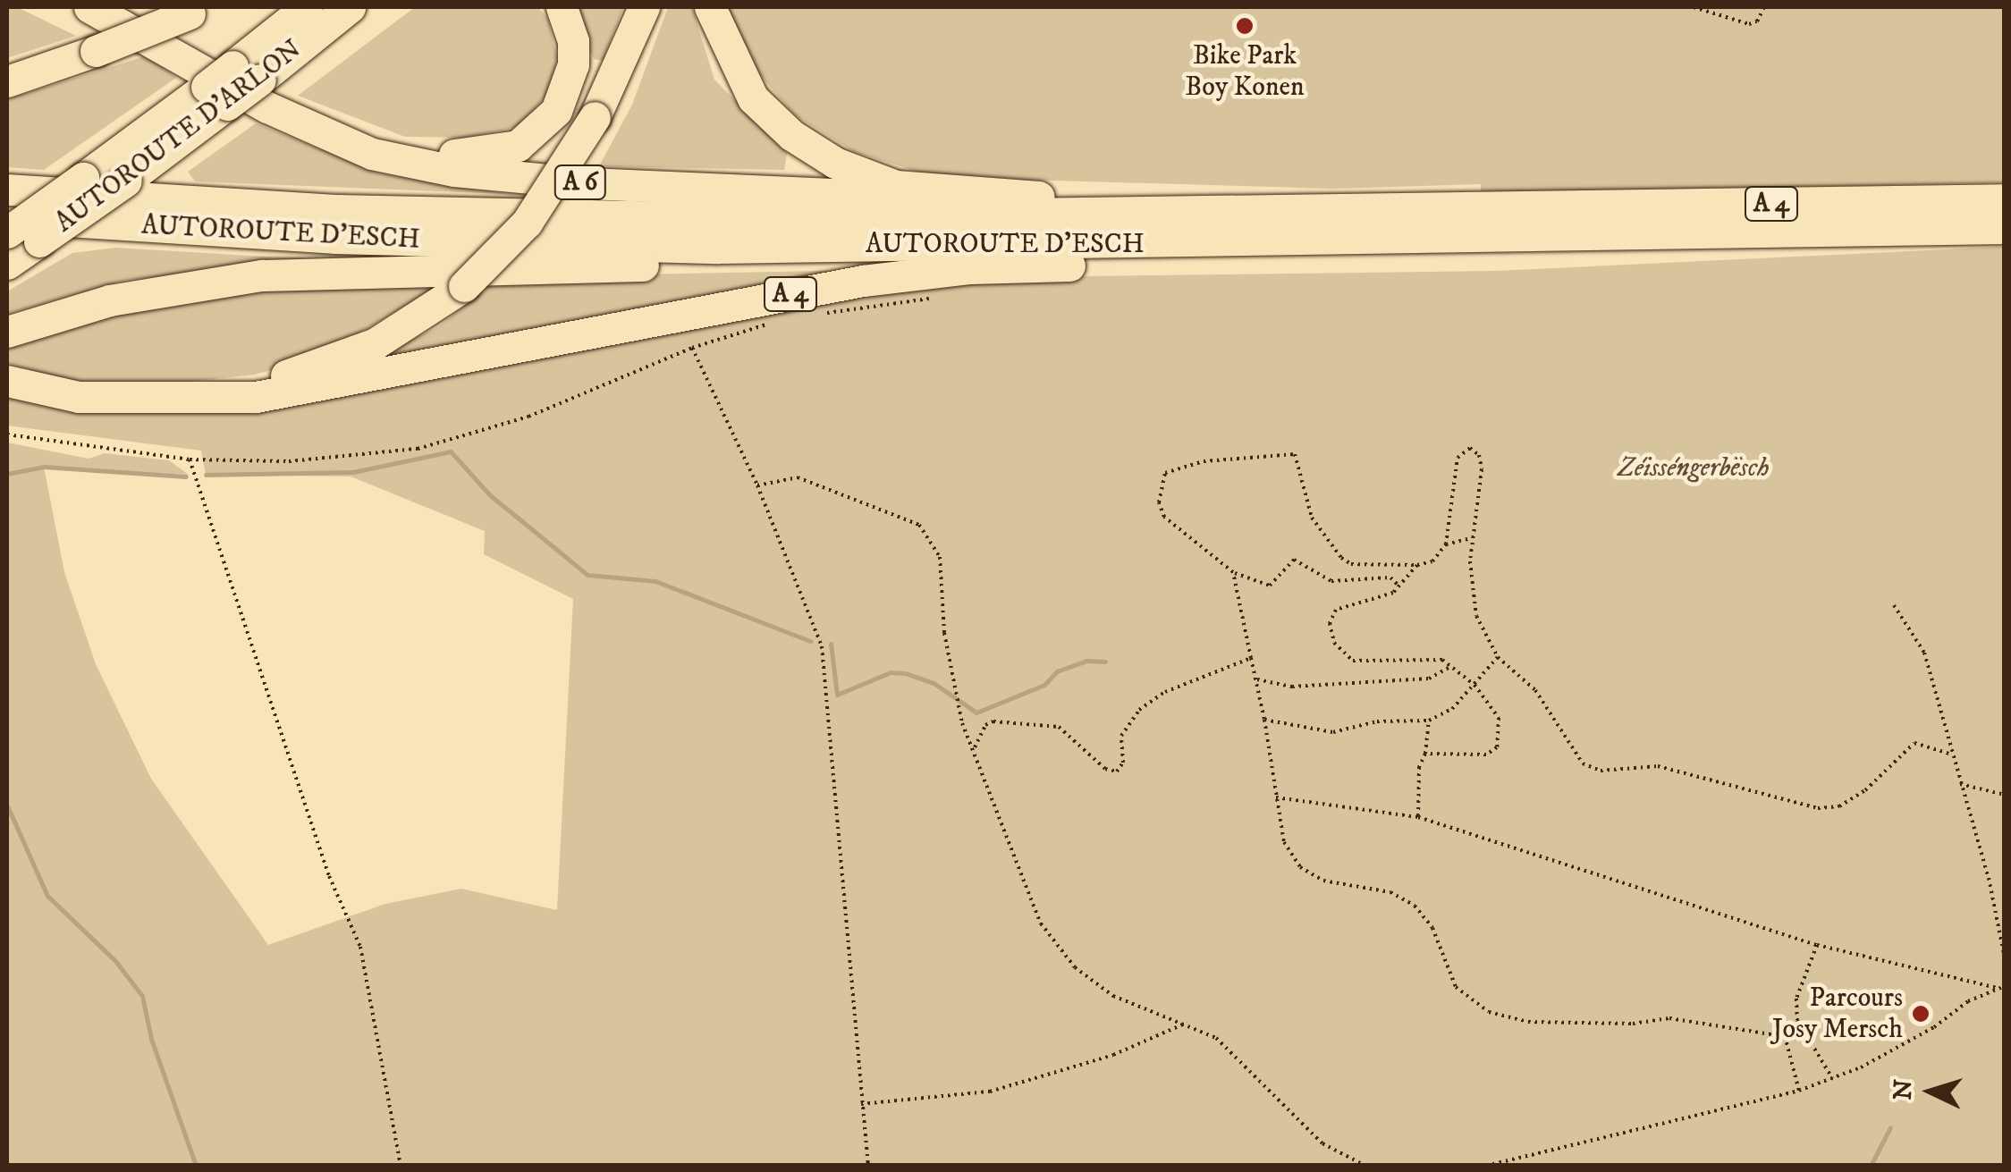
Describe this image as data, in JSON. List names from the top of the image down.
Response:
{
  "streets": {
    "highway": [
      "AUTOROUTE D'ARLON",
      "A 6",
      "A 4",
      "AUTOROUTE D'ESCH"
    ]
  },
  "crossings": [
    ["A 6", "A 4"],
    ["A 6", "AUTOROUTE D'ESCH"],
    ["A 4", "AUTOROUTE D'ESCH"]
  ],
  "parks": ["Zéisséngerbësch"],
  "places": ["Bike Park Boy Konen", "Parcours Josy Mersch"],
  "north": "left"
}
